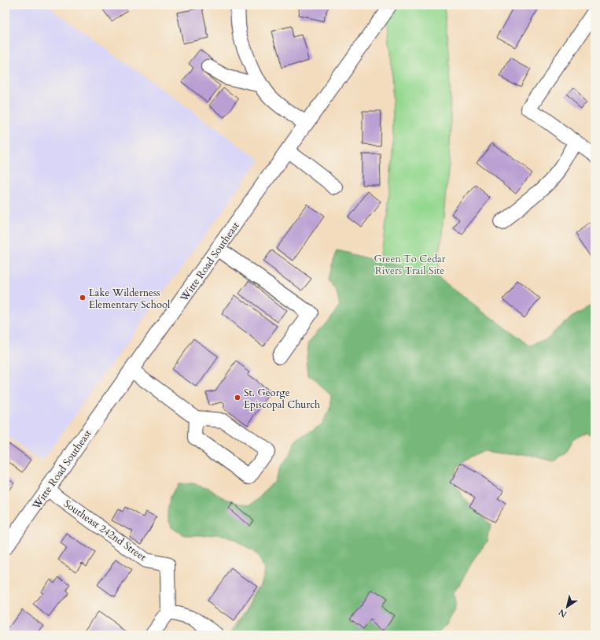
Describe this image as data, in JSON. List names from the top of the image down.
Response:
{
  "streets": {
    "street": ["Witte Road Southeast", "Southeast 242nd Street"]
  },
  "crossings": [
    ["Witte Road Southeast", "Southeast 242nd Street"]
  ],
  "parks": ["Green To Cedar Rivers Trail Site"],
  "places": ["Lake Wilderness Elementary School", "St. George Episcopal Church"],
  "north": "bottom left"
}
